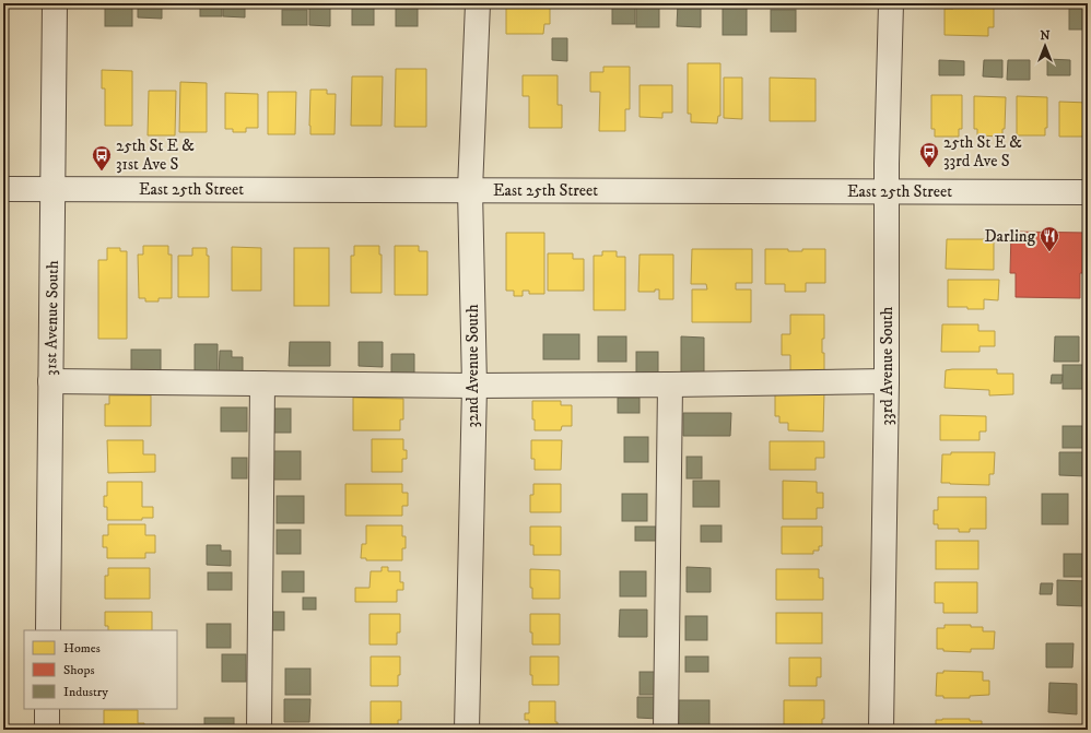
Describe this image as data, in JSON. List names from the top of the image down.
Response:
{
  "streets": {
    "street": [
      "East 25th Street",
      "31st Avenue South",
      "32nd Avenue South",
      "33rd Avenue South"
    ]
  },
  "crossings": [
    ["East 25th Street", "31st Avenue South"],
    ["East 25th Street", "32nd Avenue South"],
    ["East 25th Street", "33rd Avenue South"]
  ],
  "places": {
    "bus stop": ["25th St E & 33rd Ave S", "25th St E & 31st Ave S"],
    "restaurant": ["Darling"]
  },
  "legend": ["Homes", "Shops", "Industry"],
  "north": "top"
}
